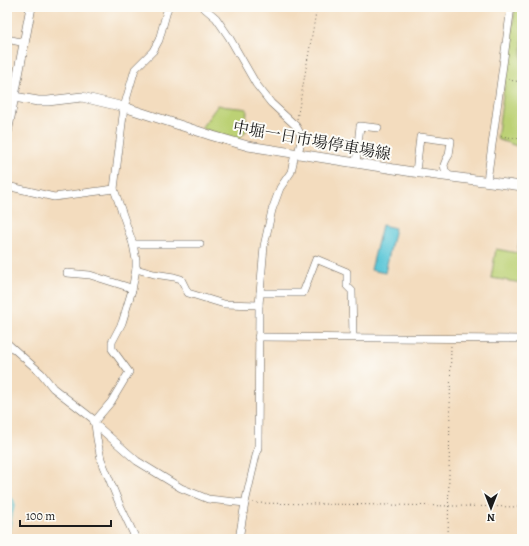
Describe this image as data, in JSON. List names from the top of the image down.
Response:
{
  "streets": {
    "main road": ["中堀一日市場停車場線"]
  },
  "scale_bar": "100 m",
  "north": "bottom"
}
